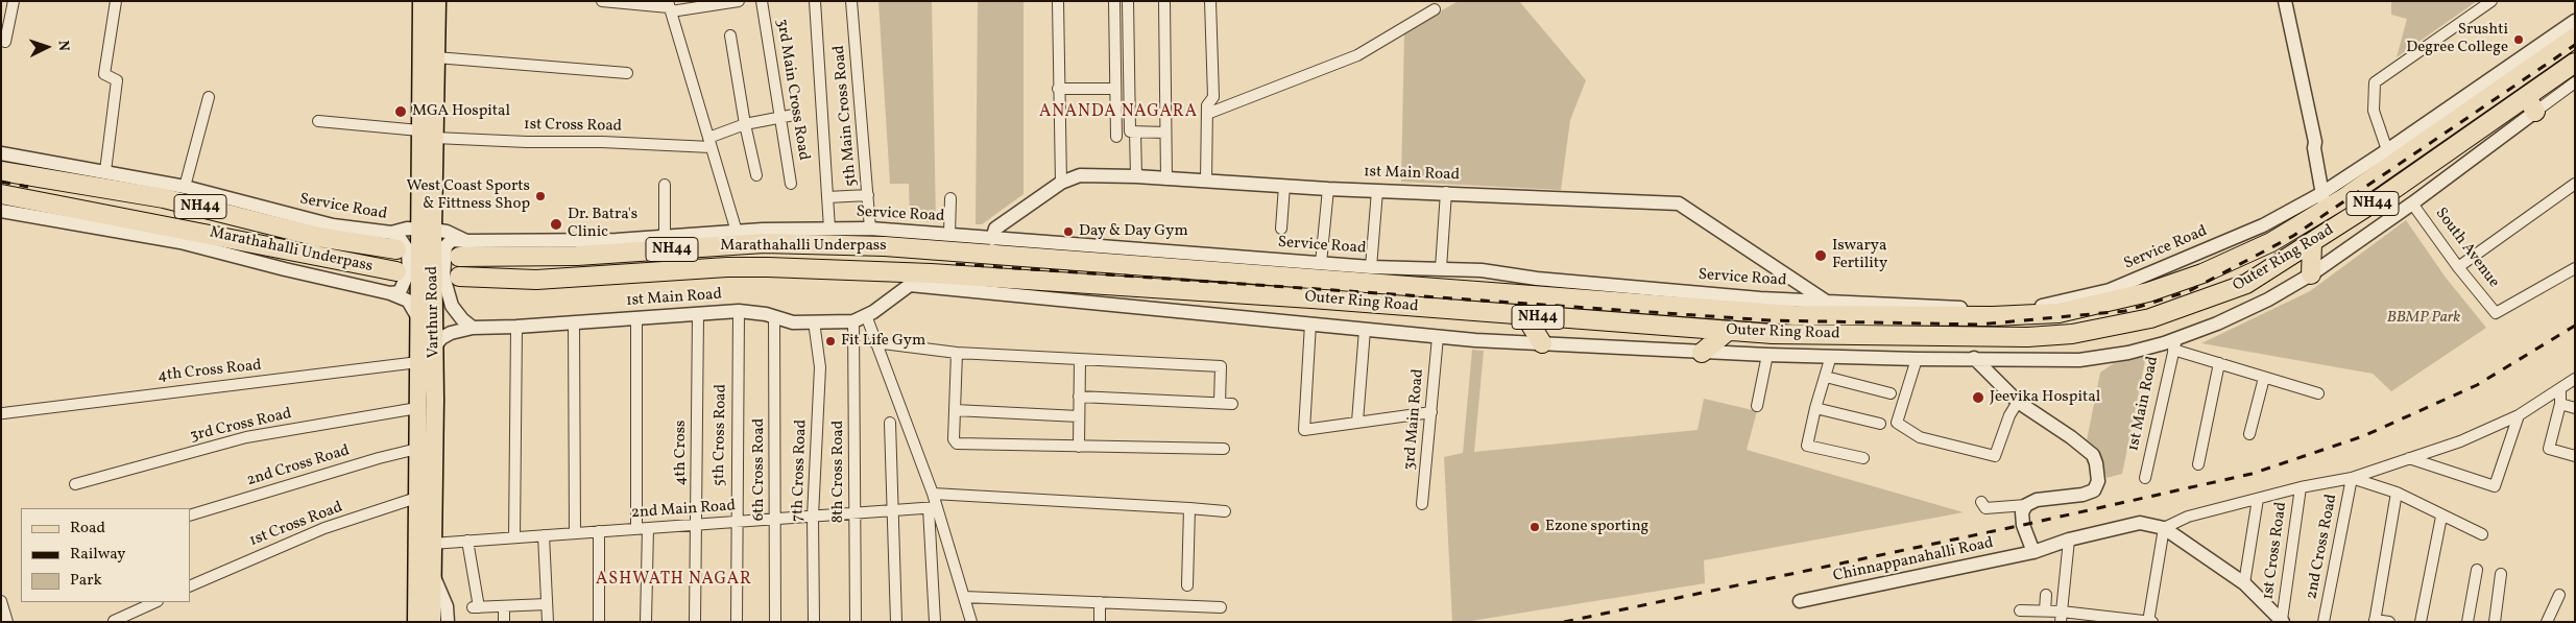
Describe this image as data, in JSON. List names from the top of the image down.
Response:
{
  "streets": {
    "highway": ["NH44", "Marathahalli Underpass", "Outer Ring Road"],
    "main road": ["Varthur Road"],
    "street": [
      "3rd Main Cross Road",
      "5th Main Cross Road",
      "1st Cross Road",
      "1st Main Road",
      "Service Road",
      "South Avenue",
      "4th Cross Road",
      "3rd Main Road",
      "3rd Cross Road",
      "5th Cross Road",
      "4th Cross",
      "2nd Cross Road",
      "6th Cross Road",
      "7th Cross Road",
      "8th Cross Road",
      "2nd Main Road",
      "Chinnappanahalli Road"
    ]
  },
  "crossings": [
    ["5th Main Cross Road", "Service Road"],
    ["1st Cross Road", "Varthur Road"],
    ["1st Main Road", "Service Road"],
    ["1st Main Road", "Marathahalli Underpass"],
    ["1st Main Road", "Outer Ring Road"],
    ["1st Main Road", "Varthur Road"],
    ["1st Main Road", "5th Cross Road"],
    ["1st Main Road", "4th Cross"],
    ["1st Main Road", "6th Cross Road"],
    ["1st Main Road", "7th Cross Road"],
    ["1st Main Road", "8th Cross Road"],
    ["Service Road", "Marathahalli Underpass"],
    ["Service Road", "Outer Ring Road"],
    ["Service Road", "Varthur Road"],
    ["Marathahalli Underpass", "Outer Ring Road"],
    ["Varthur Road", "4th Cross Road"],
    ["Varthur Road", "3rd Cross Road"],
    ["Varthur Road", "2nd Cross Road"],
    ["Varthur Road", "2nd Main Road"],
    ["5th Cross Road", "2nd Main Road"],
    ["4th Cross", "2nd Main Road"],
    ["6th Cross Road", "2nd Main Road"],
    ["7th Cross Road", "2nd Main Road"],
    ["8th Cross Road", "2nd Main Road"]
  ],
  "districts": ["ANANDA NAGARA", "ASHWATH NAGAR"],
  "parks": ["BBMP Park"],
  "places": [
    "Srushti Degree College",
    "MGA Hospital",
    "West Coast Sports & Fittness Shop",
    "Dr. Batra's Clinic",
    "Day & Day Gym",
    "Iswarya Fertility",
    "Fit Life Gym",
    "Jeevika Hospital",
    "Ezone sporting"
  ],
  "legend": ["Road", "Railway", "Park"],
  "north": "right"
}
